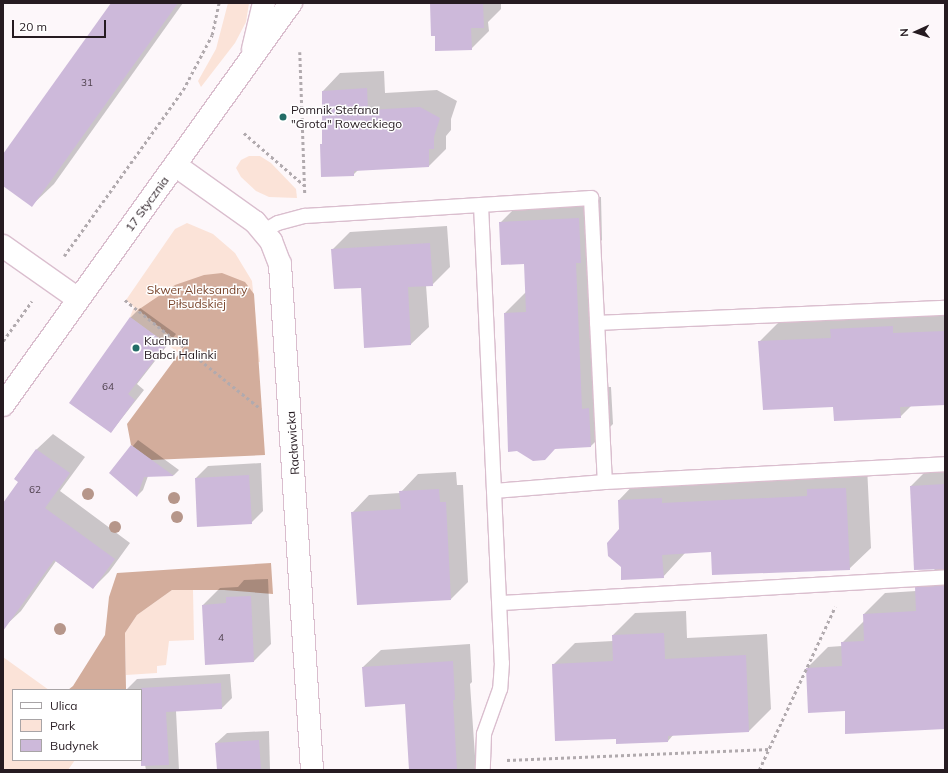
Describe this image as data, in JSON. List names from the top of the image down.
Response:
{
  "streets": {
    "street": ["17 Stycznia", "Racławicka"]
  },
  "crossings": [
    ["17 Stycznia", "Racławicka"]
  ],
  "parks": ["Skwer Aleksandry Piłsudskiej"],
  "places": ["Pomnik Stefana \"Grota\" Roweckiego", "Kuchnia Babci Halinki"],
  "house_numbers": [
    "31",
    "64",
    "62",
    "4"
  ],
  "legend": ["Ulica", "Park", "Budynek"],
  "scale_bar": "20 m",
  "north": "left"
}
